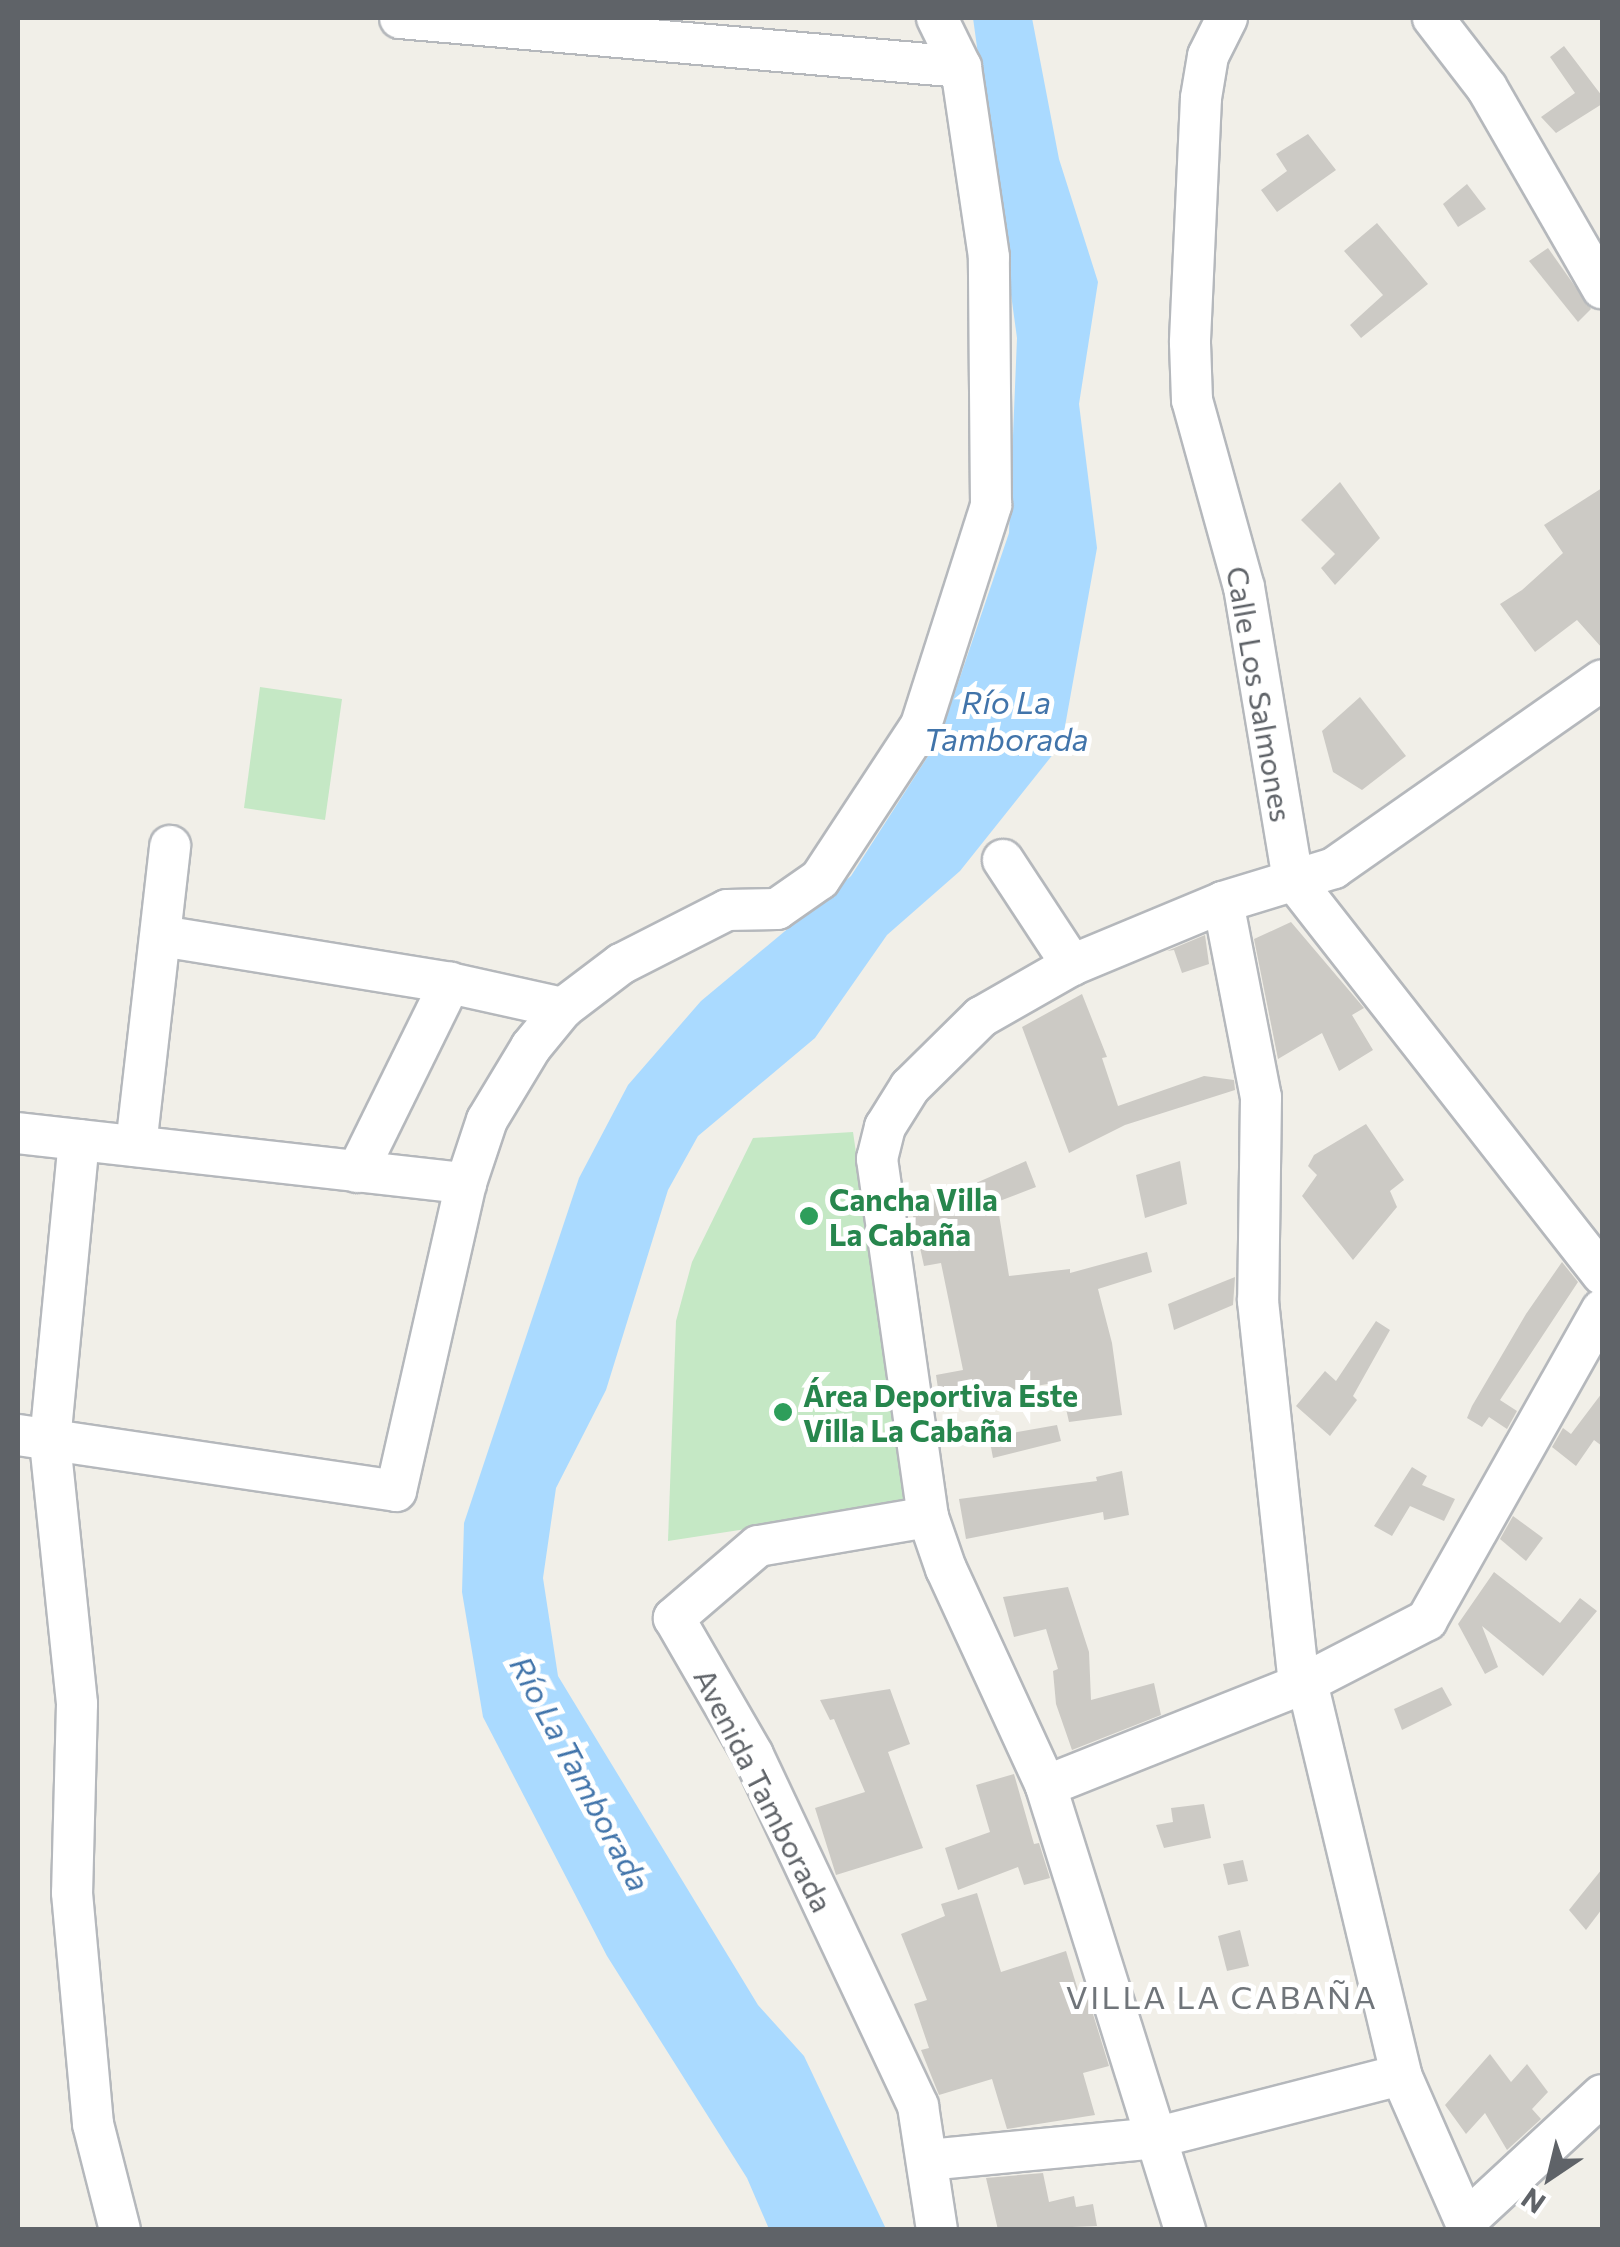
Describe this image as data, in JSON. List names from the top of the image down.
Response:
{
  "streets": {
    "street": ["Calle Los Salmones", "Avenida Tamborada"]
  },
  "districts": ["VILLA LA CABAÑA"],
  "water": ["Río La Tamborada"],
  "places": ["Cancha Villa La Cabaña", "Área Deportiva Este Villa La Cabaña"],
  "north": "bottom left"
}
